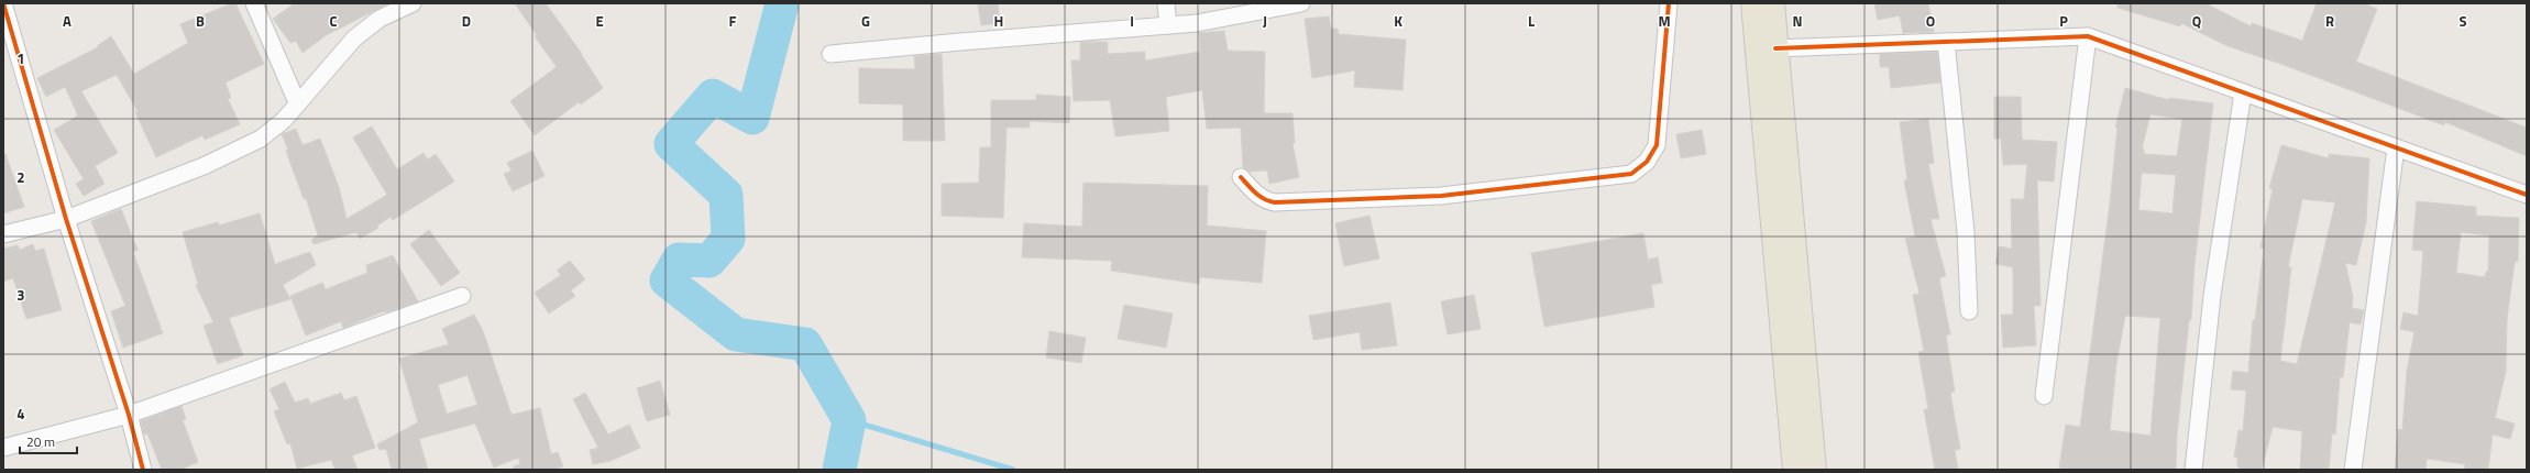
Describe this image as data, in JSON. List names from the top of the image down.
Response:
{
  "scale_bar": "20 m",
  "grid": {
    "columns": [
      "A",
      "B",
      "C",
      "D",
      "E",
      "F",
      "G",
      "H",
      "I",
      "J",
      "K",
      "L",
      "M",
      "N",
      "O",
      "P",
      "Q",
      "R",
      "S"
    ],
    "rows": [
      "1",
      "2",
      "3",
      "4"
    ]
  }
}
